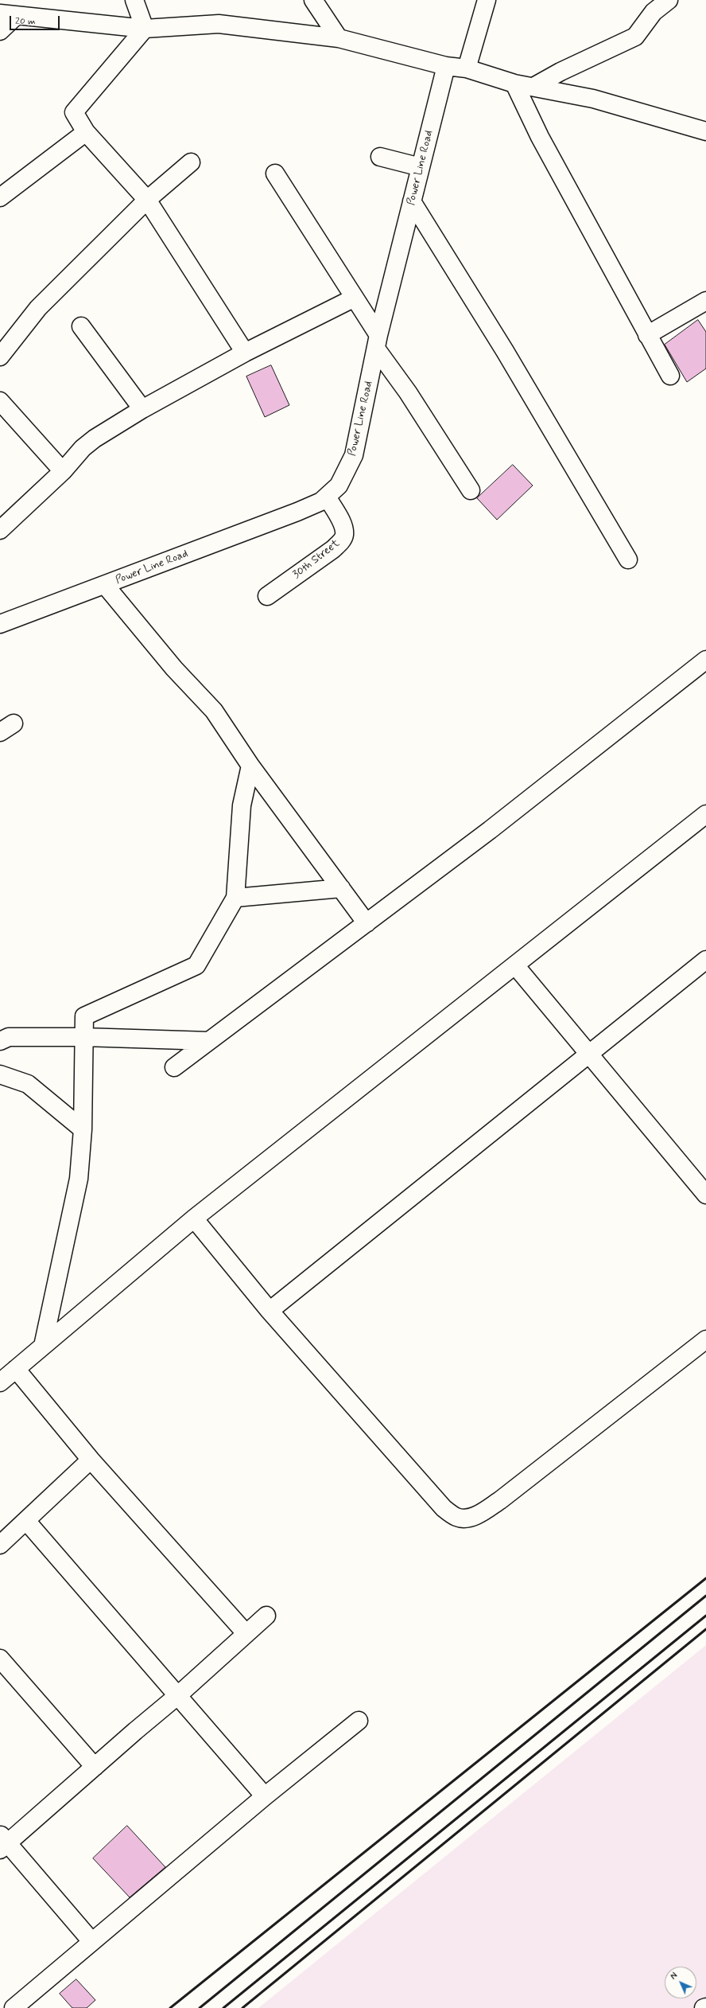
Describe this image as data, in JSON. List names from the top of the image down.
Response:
{
  "streets": {
    "street": ["Power Line Road", "30th Street"]
  },
  "crossings": [
    ["Power Line Road", "30th Street"]
  ],
  "scale_bar": "20 m",
  "north": "top left"
}
